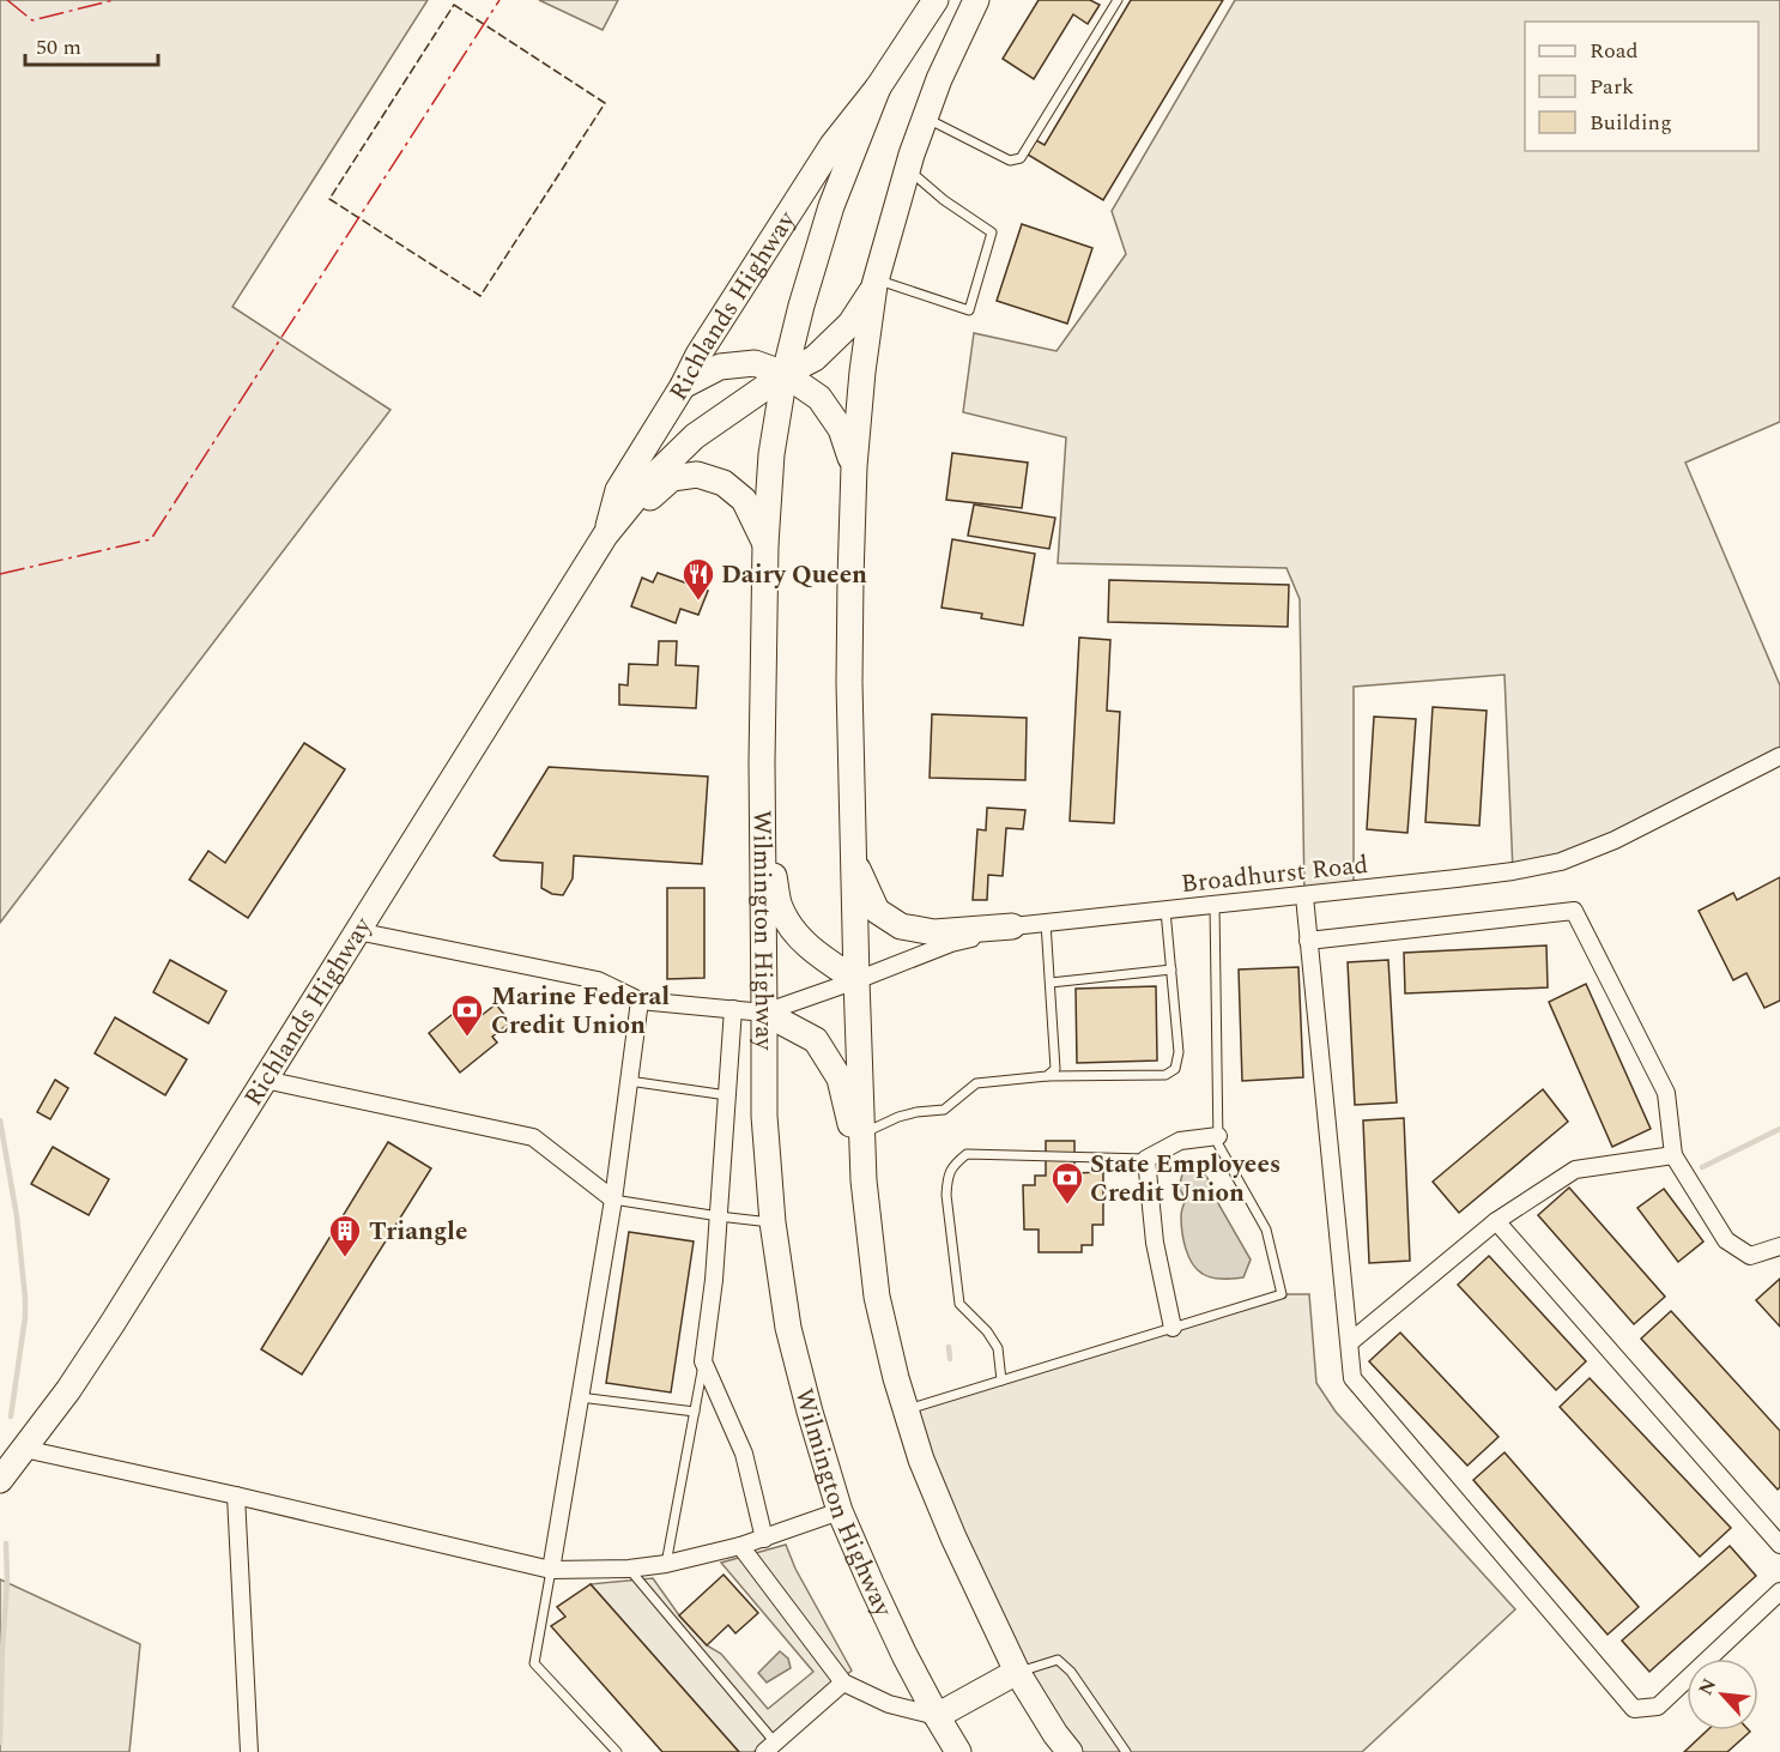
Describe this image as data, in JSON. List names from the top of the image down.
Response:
{
  "streets": {
    "main road": ["Richlands Highway", "Wilmington Highway"],
    "street": ["Broadhurst Road"]
  },
  "crossings": [
    ["Richlands Highway", "Wilmington Highway"],
    ["Broadhurst Road", "Wilmington Highway"]
  ],
  "places": {
    "restaurant": ["Dairy Queen"],
    "bank": ["Marine Federal Credit Union", "State Employees Credit Union"],
    "building": ["Triangle"]
  },
  "legend": ["Road", "Park", "Building"],
  "scale_bar": "50 m",
  "north": "top left"
}
